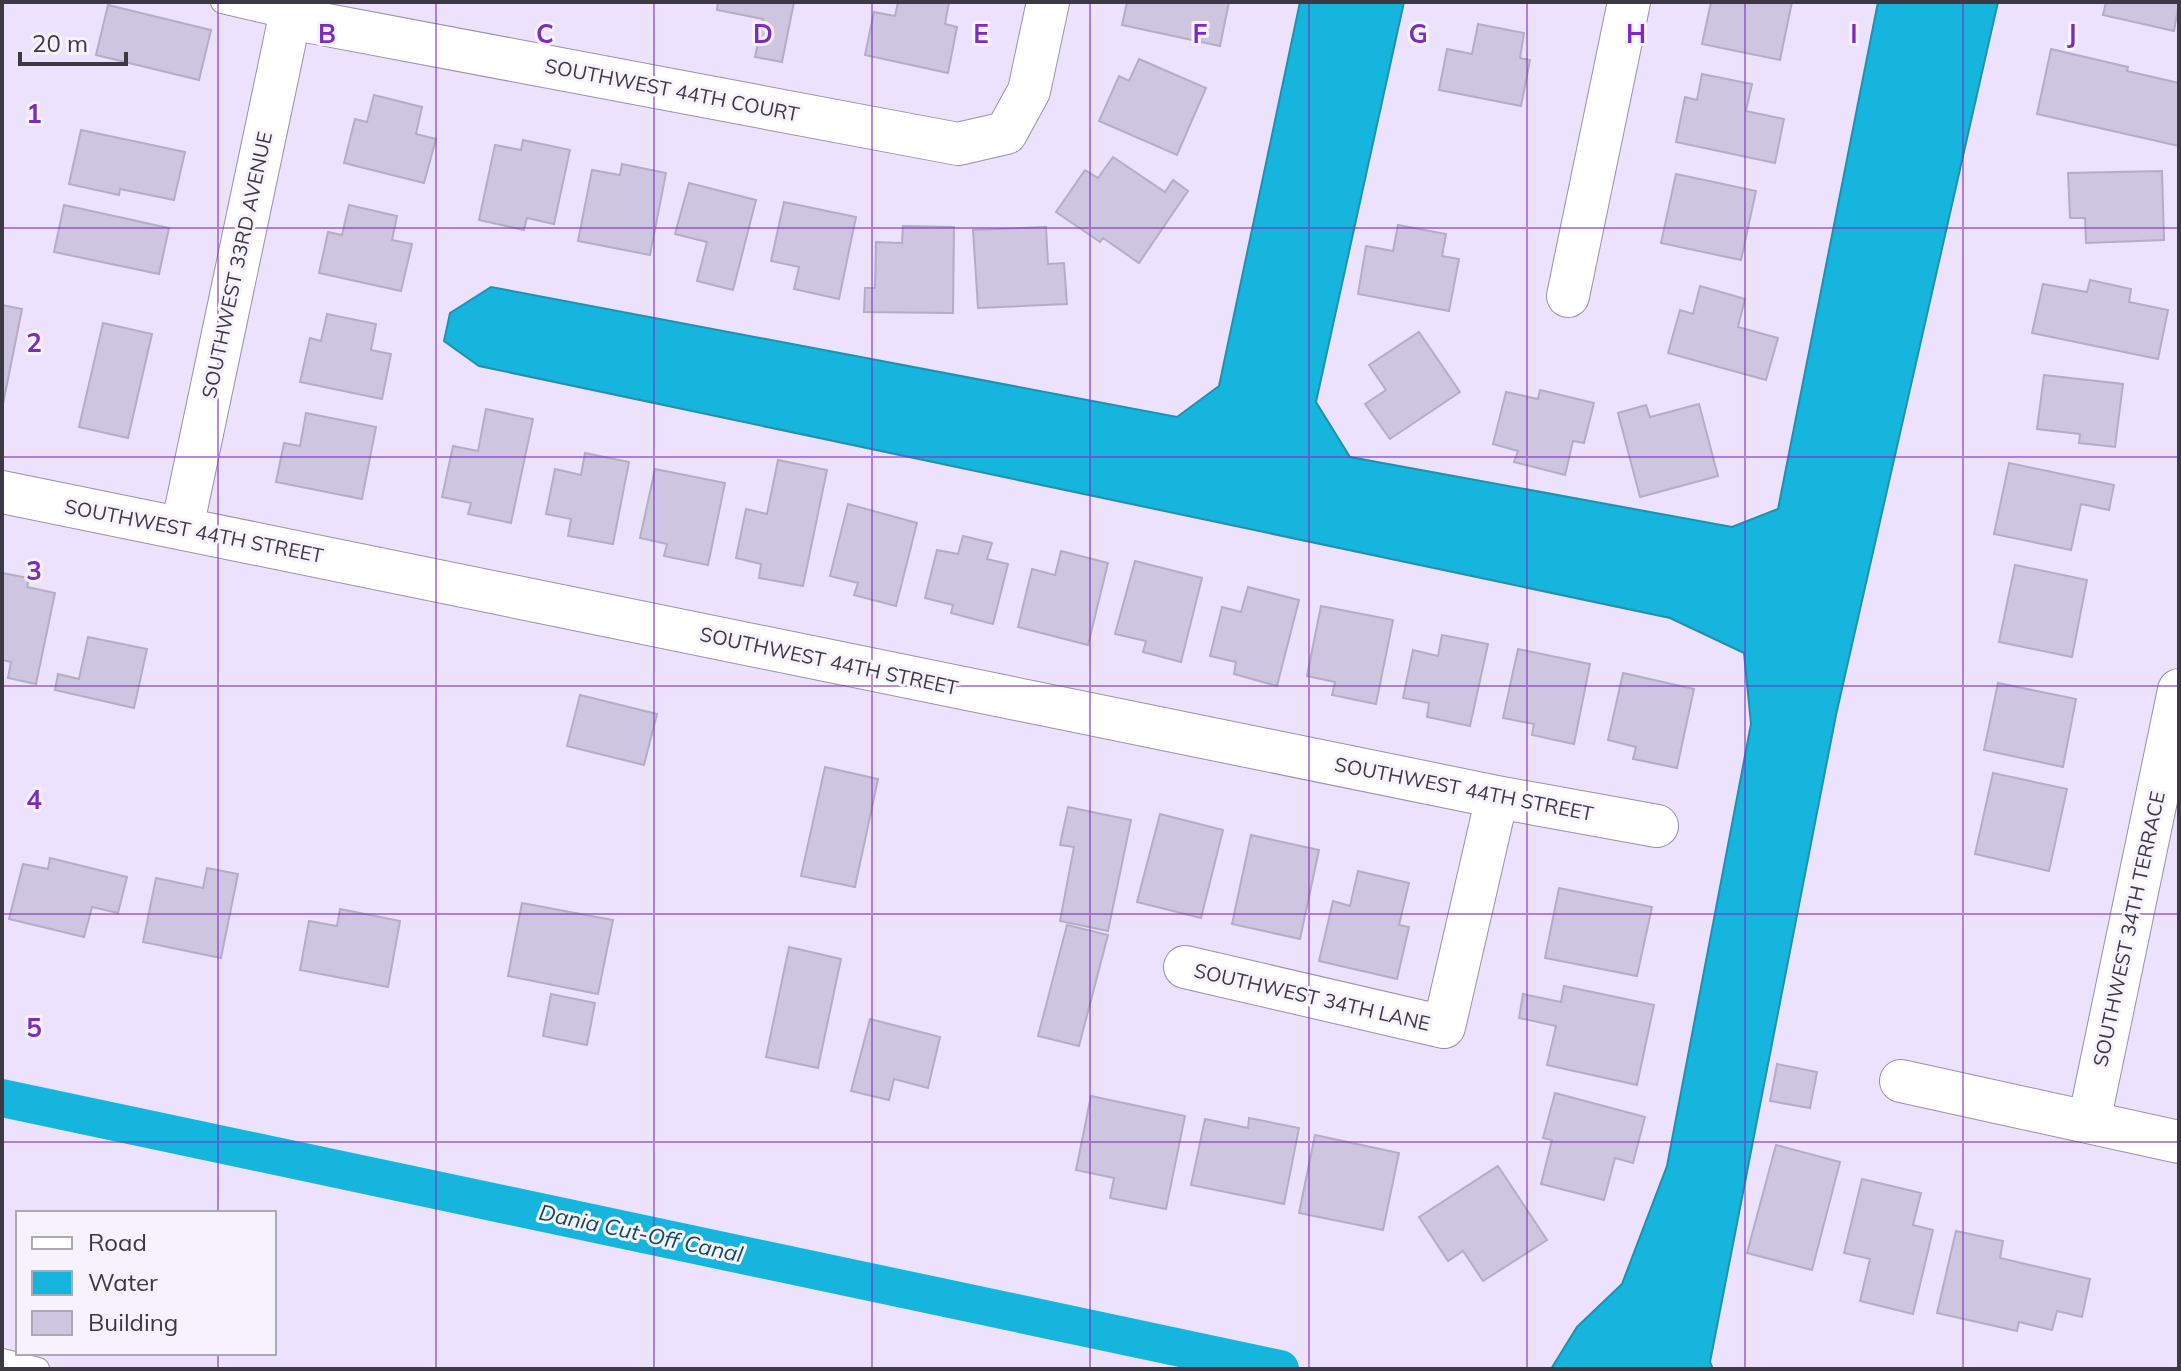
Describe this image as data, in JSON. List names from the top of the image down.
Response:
{
  "streets": {
    "street": [
      "SOUTHWEST 44TH COURT",
      "SOUTHWEST 33RD AVENUE",
      "SOUTHWEST 44TH STREET",
      "SOUTHWEST 34TH TERRACE",
      "SOUTHWEST 34TH LANE"
    ]
  },
  "crossings": [
    ["SOUTHWEST 44TH COURT", "SOUTHWEST 33RD AVENUE"],
    ["SOUTHWEST 33RD AVENUE", "SOUTHWEST 44TH STREET"],
    ["SOUTHWEST 44TH STREET", "SOUTHWEST 34TH LANE"]
  ],
  "water": ["Dania Cut-Off Canal"],
  "legend": ["Road", "Water", "Building"],
  "scale_bar": "20 m",
  "grid": {
    "columns": [
      "B",
      "C",
      "D",
      "E",
      "F",
      "G",
      "H",
      "I",
      "J"
    ],
    "rows": [
      "1",
      "2",
      "3",
      "4",
      "5"
    ]
  }
}
